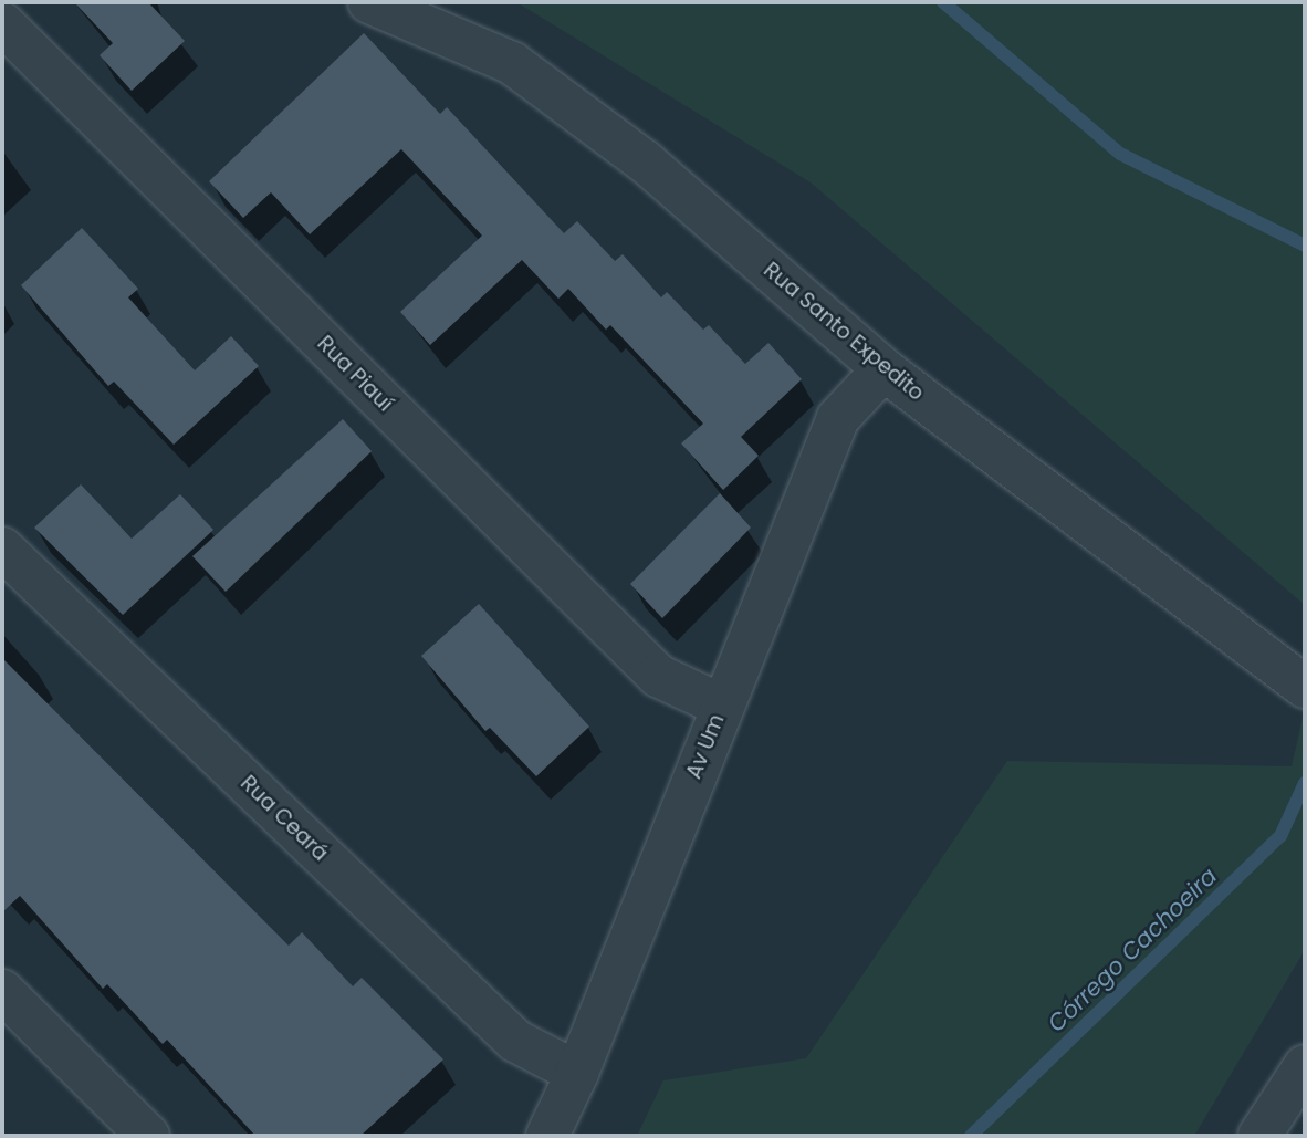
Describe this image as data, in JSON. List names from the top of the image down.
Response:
{
  "streets": {
    "street": [
      "Rua Santo Expedito",
      "Rua Piauí",
      "Av Um",
      "Rua Ceará"
    ]
  },
  "crossings": [
    ["Rua Santo Expedito", "Av Um"],
    ["Rua Piauí", "Av Um"],
    ["Av Um", "Rua Ceará"]
  ],
  "water": ["Córrego Cachoeira"]
}
